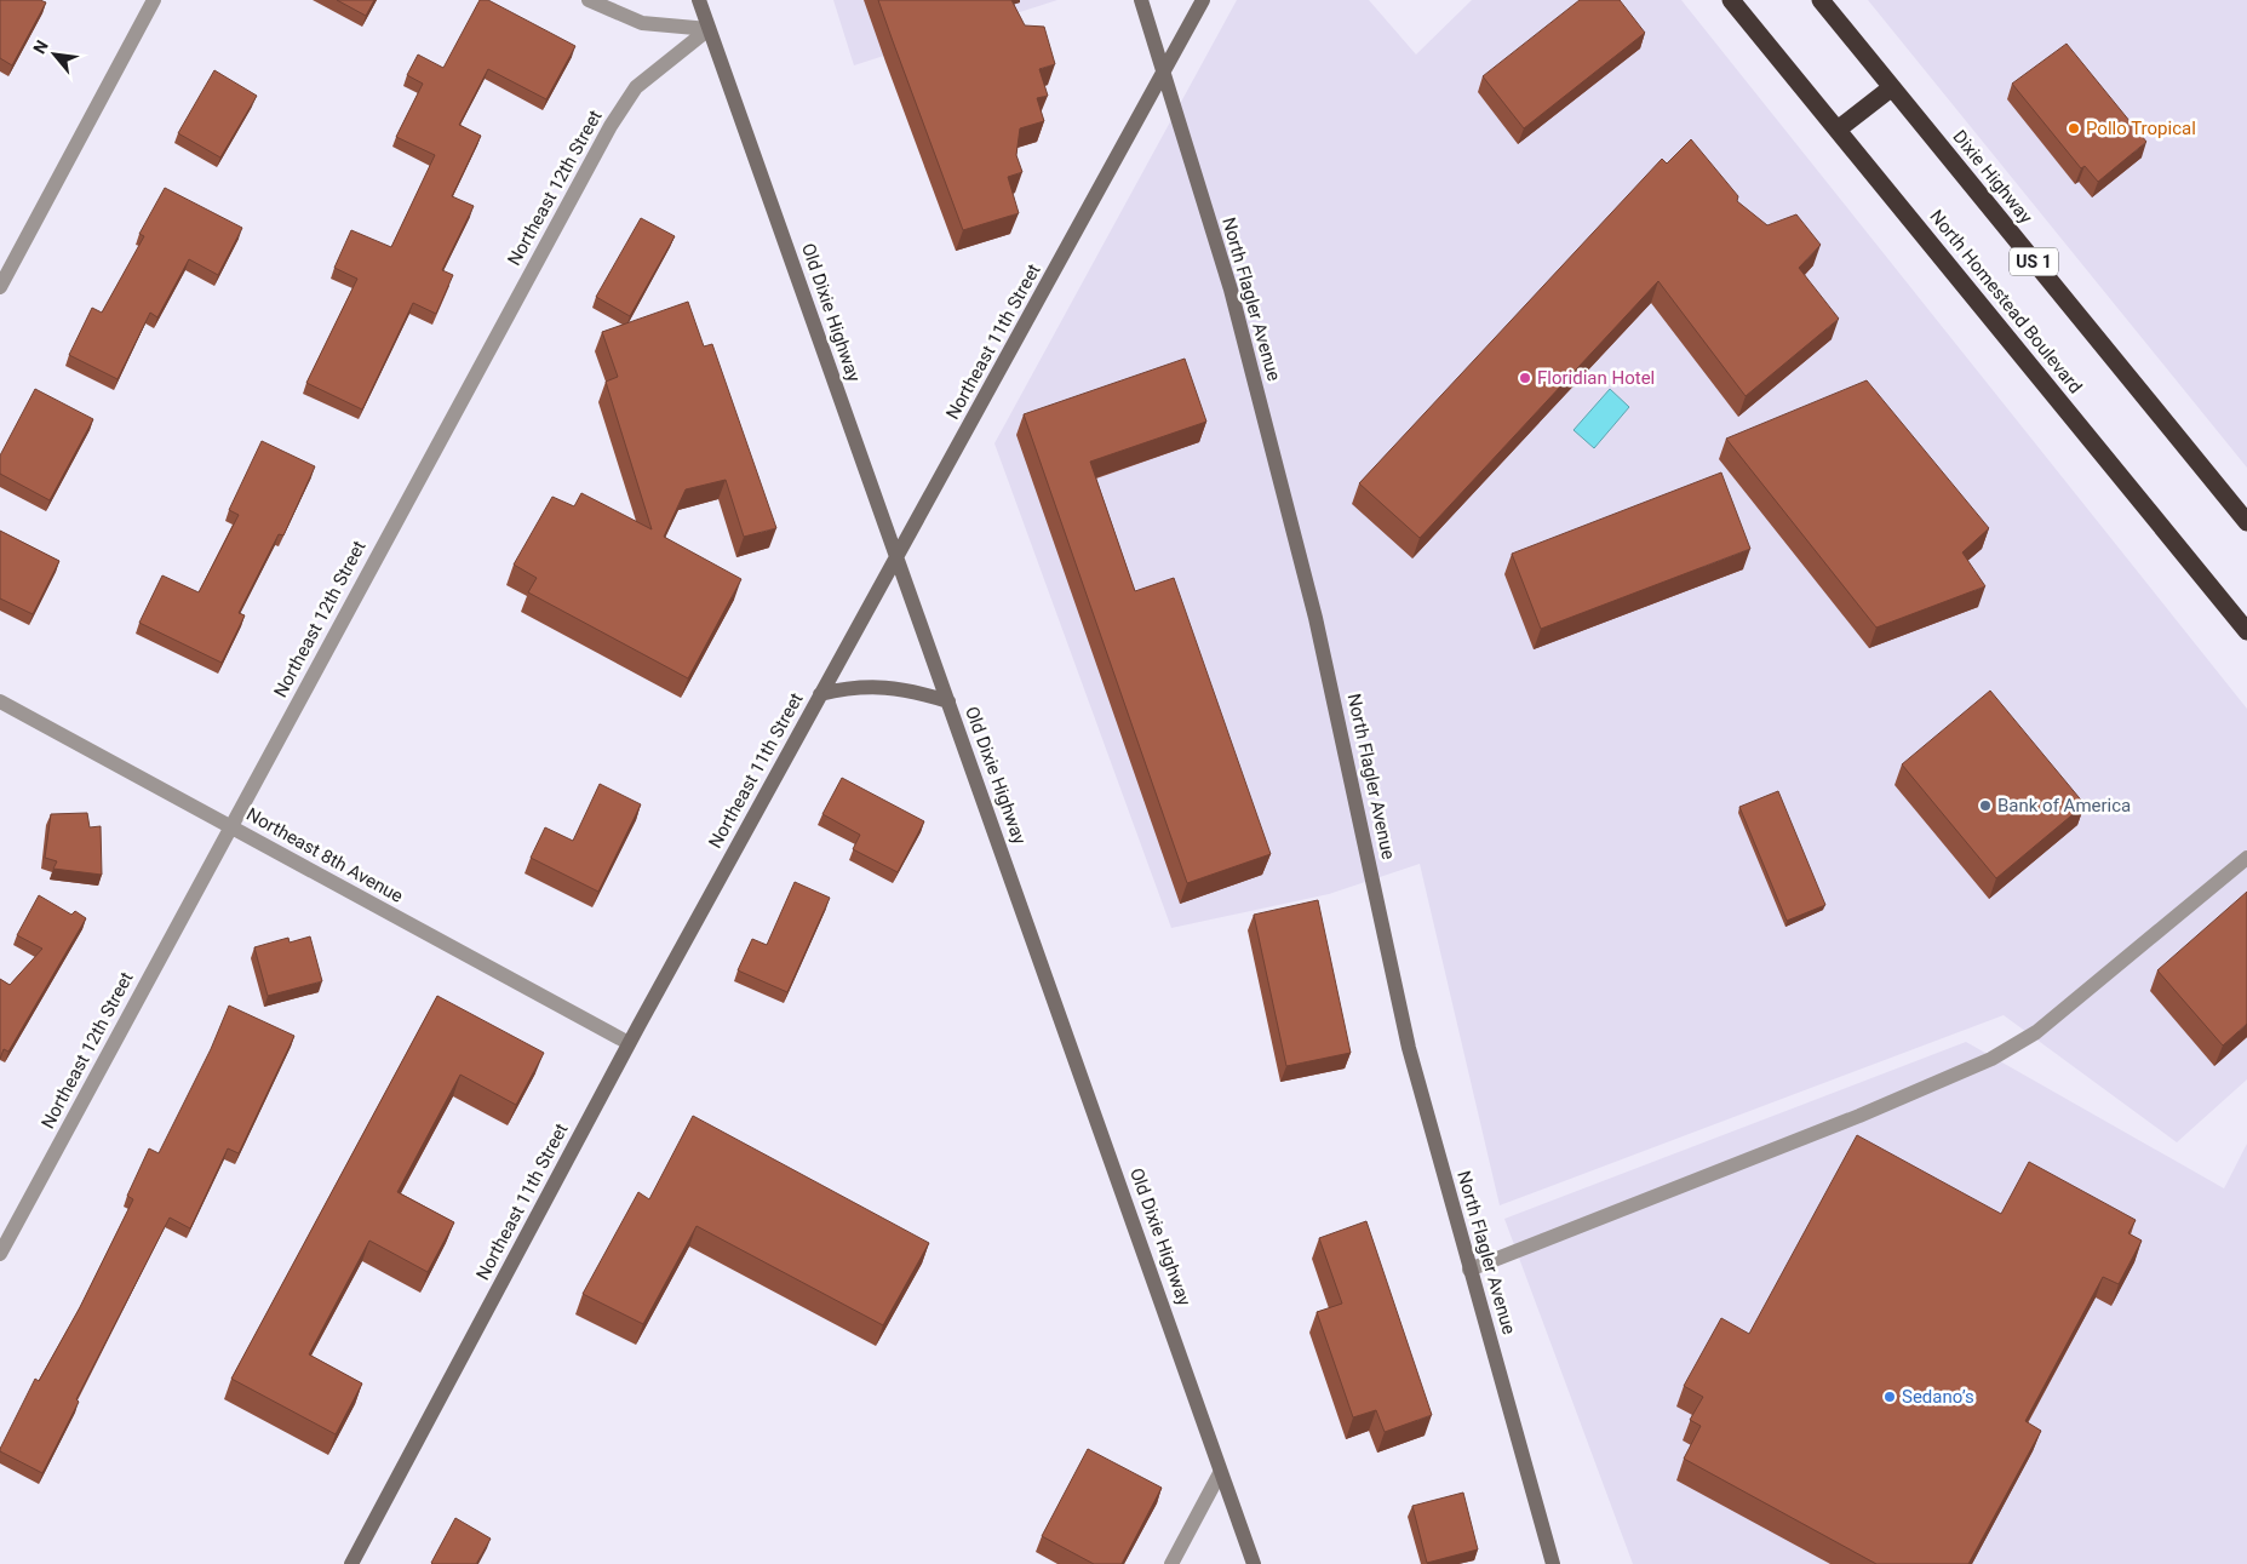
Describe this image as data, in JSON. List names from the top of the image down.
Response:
{
  "streets": {
    "highway": ["Dixie Highway", "US 1", "North Homestead Boulevard"],
    "street": [
      "Northeast 12th Street",
      "North Flagler Avenue",
      "Old Dixie Highway",
      "Northeast 11th Street",
      "Northeast 8th Avenue"
    ]
  },
  "crossings": [
    ["Northeast 12th Street", "Old Dixie Highway"],
    ["Northeast 12th Street", "Northeast 8th Avenue"],
    ["North Flagler Avenue", "Northeast 11th Street"],
    ["Old Dixie Highway", "Northeast 11th Street"],
    ["Northeast 11th Street", "Northeast 8th Avenue"]
  ],
  "places": [
    "Pollo Tropical",
    "Floridian Hotel",
    "Bank of America",
    "Sedano’s"
  ],
  "north": "top left"
}
